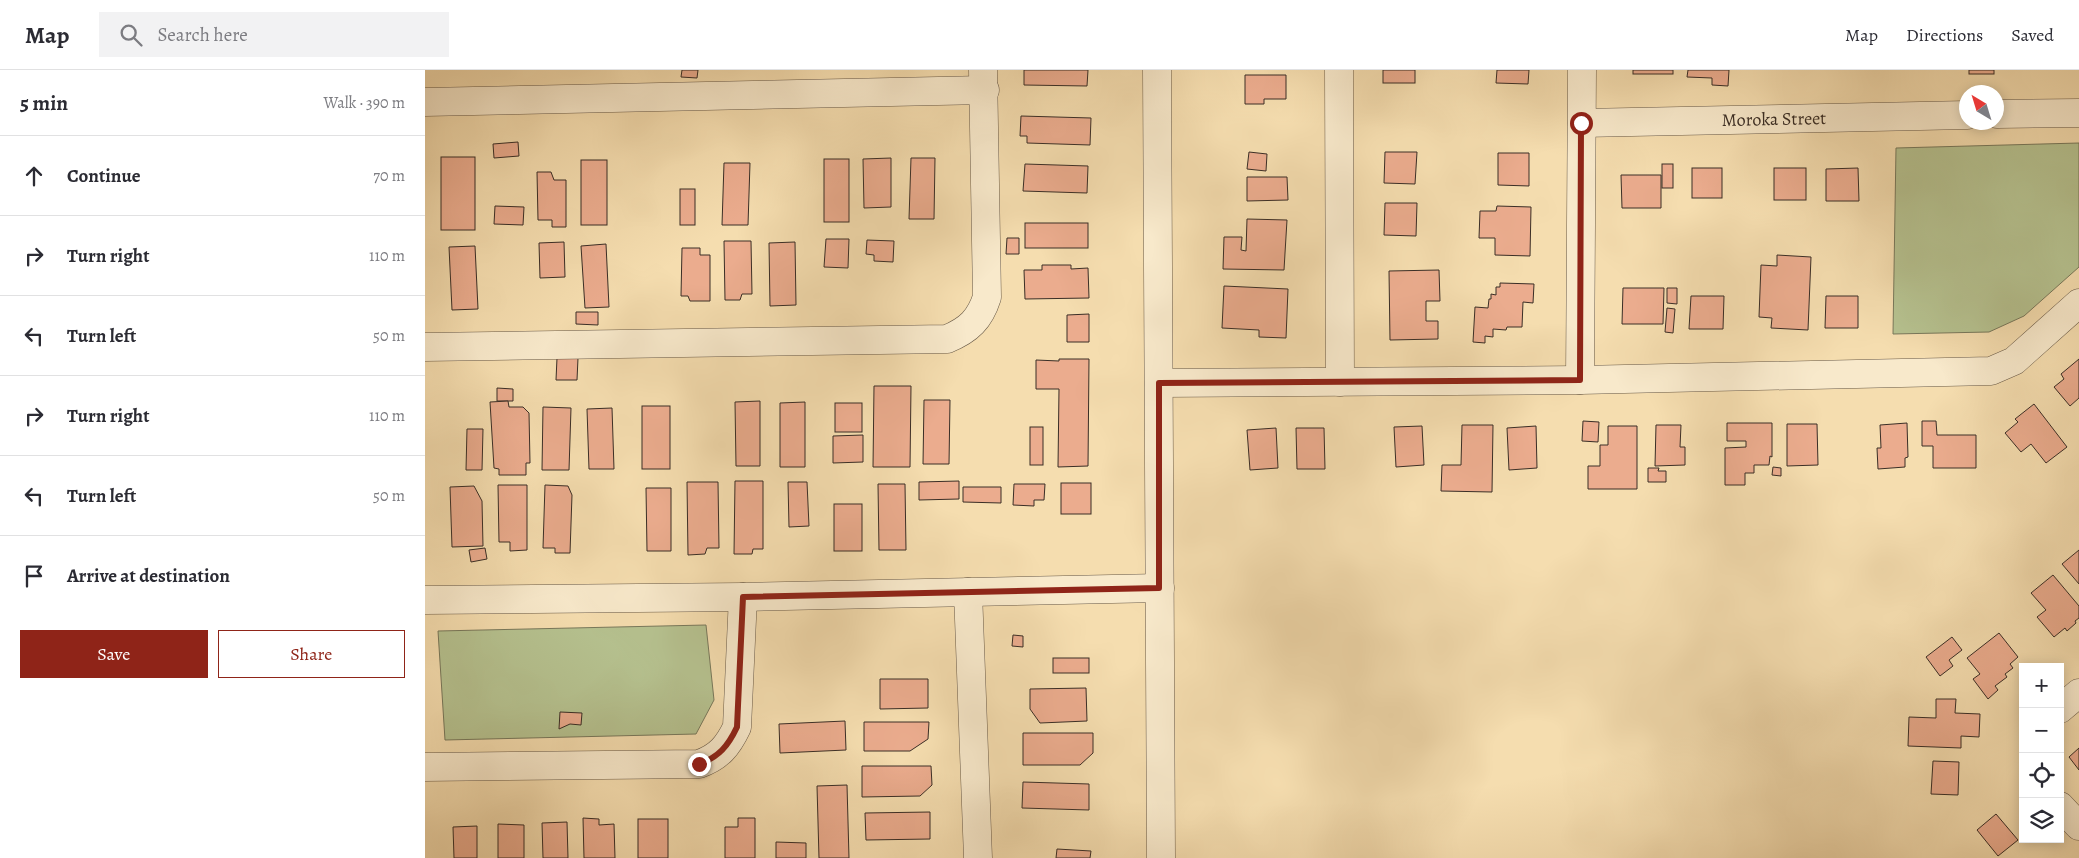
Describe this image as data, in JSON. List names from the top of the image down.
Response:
{
  "streets": {
    "street": ["Moroka Street"]
  },
  "north": "top left",
  "page": {
    "header": "Map",
    "search": "Search here",
    "nav": ["Map", "Directions", "Saved"],
    "heading": ["5 min", "Walk · 390 m"],
    "list": [
      ["Continue", "70 m"],
      ["Turn right", "110 m"],
      ["Turn left", "50 m"],
      ["Turn right", "110 m"],
      ["Turn left", "50 m"],
      "Arrive at destination"
    ],
    "buttons": ["Save", "Share"],
    "map_buttons": ["+", "−"]
  }
}
